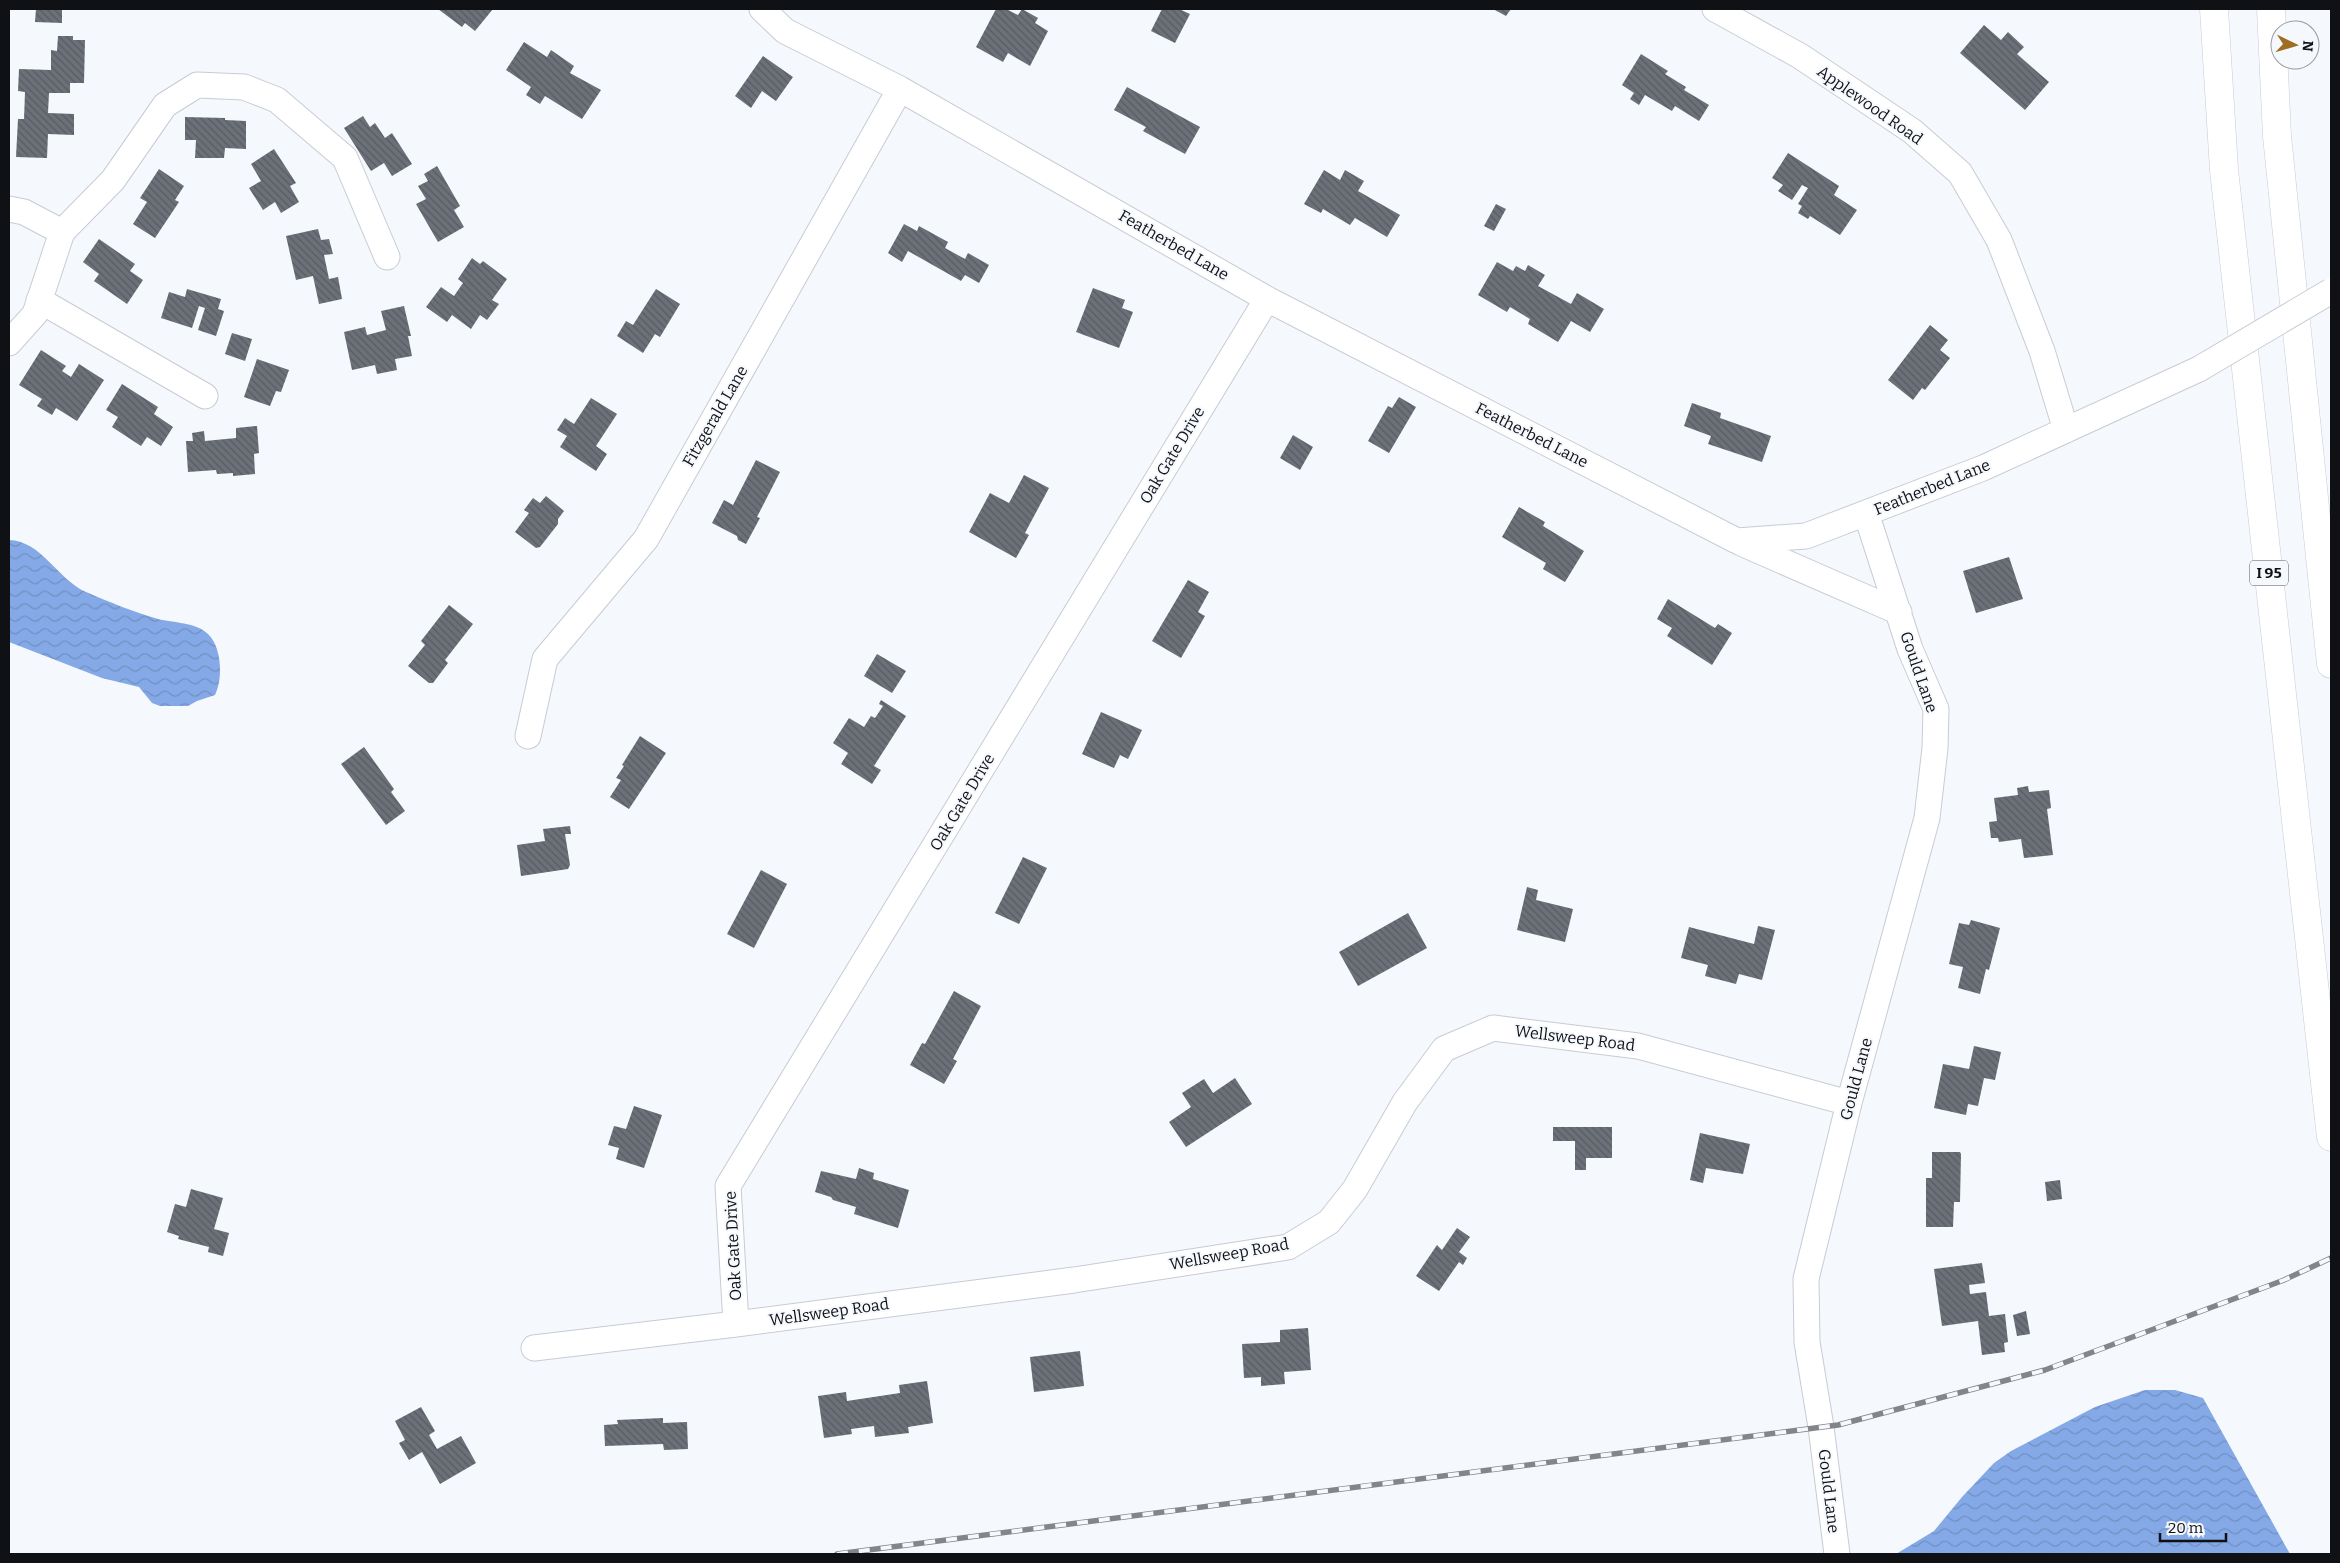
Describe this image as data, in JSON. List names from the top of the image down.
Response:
{
  "streets": {
    "highway": ["I 95"],
    "street": [
      "Applewood Road",
      "Featherbed Lane",
      "Fitzgerald Lane",
      "Oak Gate Drive",
      "Gould Lane",
      "Wellsweep Road"
    ]
  },
  "crossings": [
    ["Applewood Road", "Featherbed Lane"],
    ["Featherbed Lane", "Fitzgerald Lane"],
    ["Featherbed Lane", "Oak Gate Drive"],
    ["Featherbed Lane", "Gould Lane"],
    ["Oak Gate Drive", "Wellsweep Road"],
    ["Gould Lane", "Wellsweep Road"]
  ],
  "scale_bar": "20 m",
  "north": "right"
}
